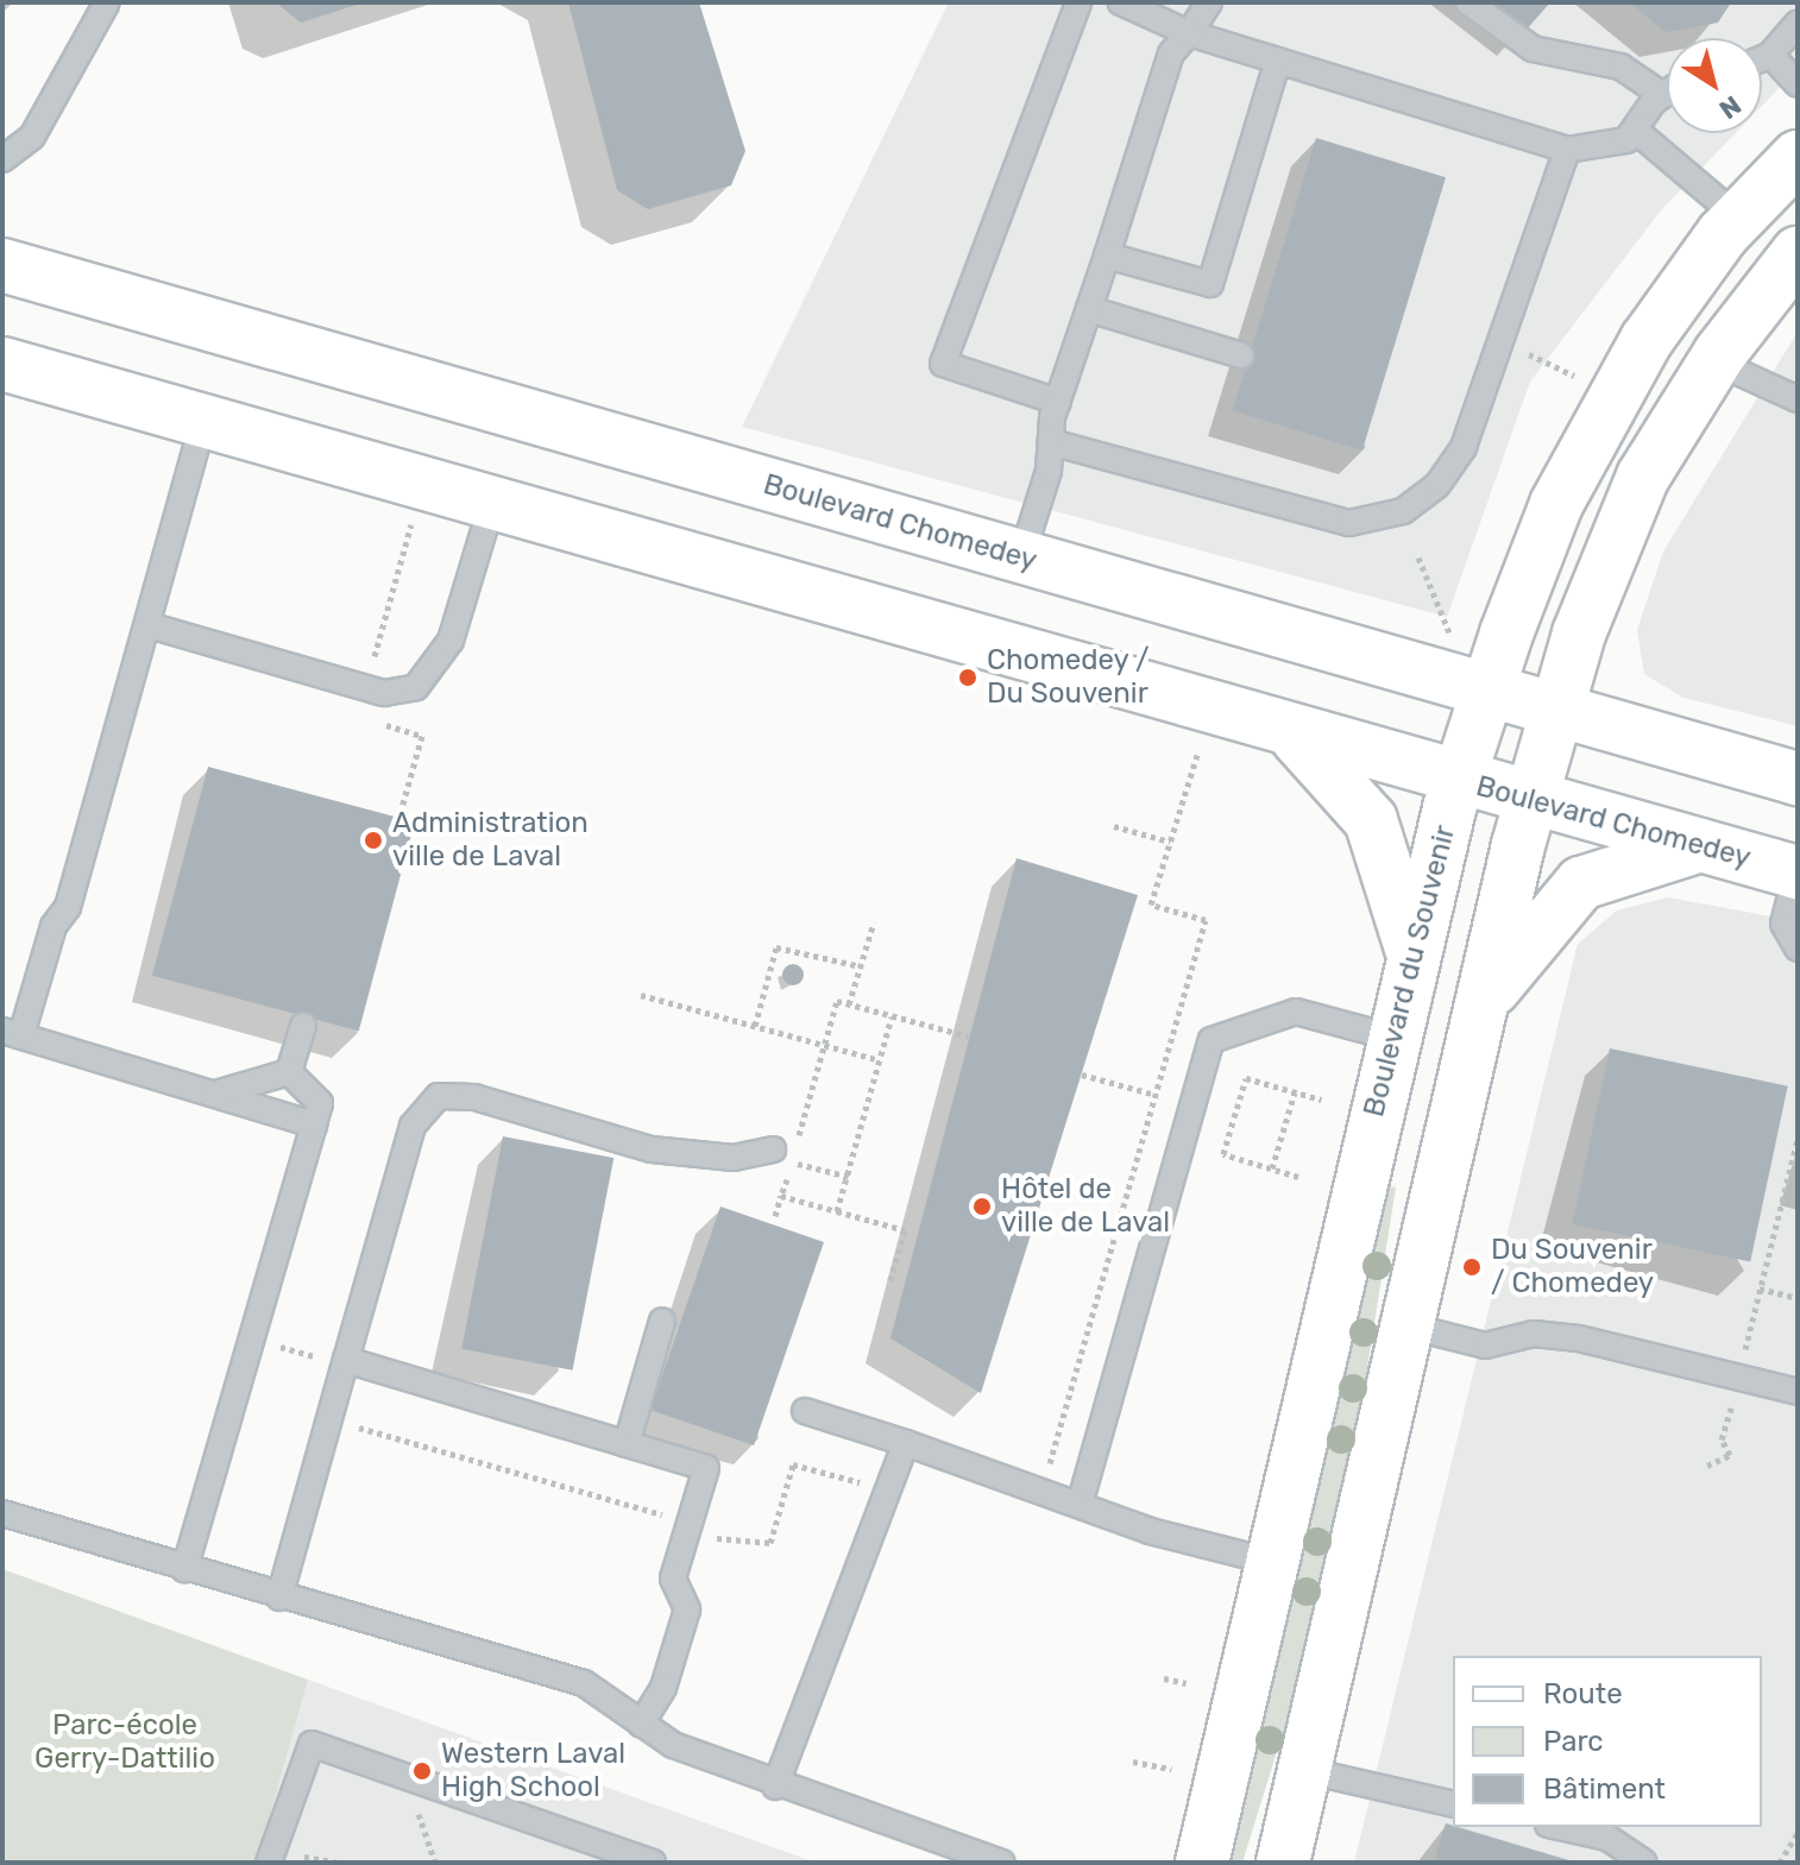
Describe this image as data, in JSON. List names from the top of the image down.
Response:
{
  "streets": {
    "street": ["Boulevard Chomedey", "Boulevard du Souvenir"]
  },
  "crossings": [
    ["Boulevard Chomedey", "Boulevard du Souvenir"]
  ],
  "parks": ["Parc-école Gerry-Dattilio"],
  "places": [
    "Chomedey / Du Souvenir",
    "Administration ville de Laval",
    "Hôtel de ville de Laval",
    "Du Souvenir / Chomedey",
    "Western Laval High School"
  ],
  "legend": ["Route", "Parc", "Bâtiment"],
  "north": "bottom right"
}
